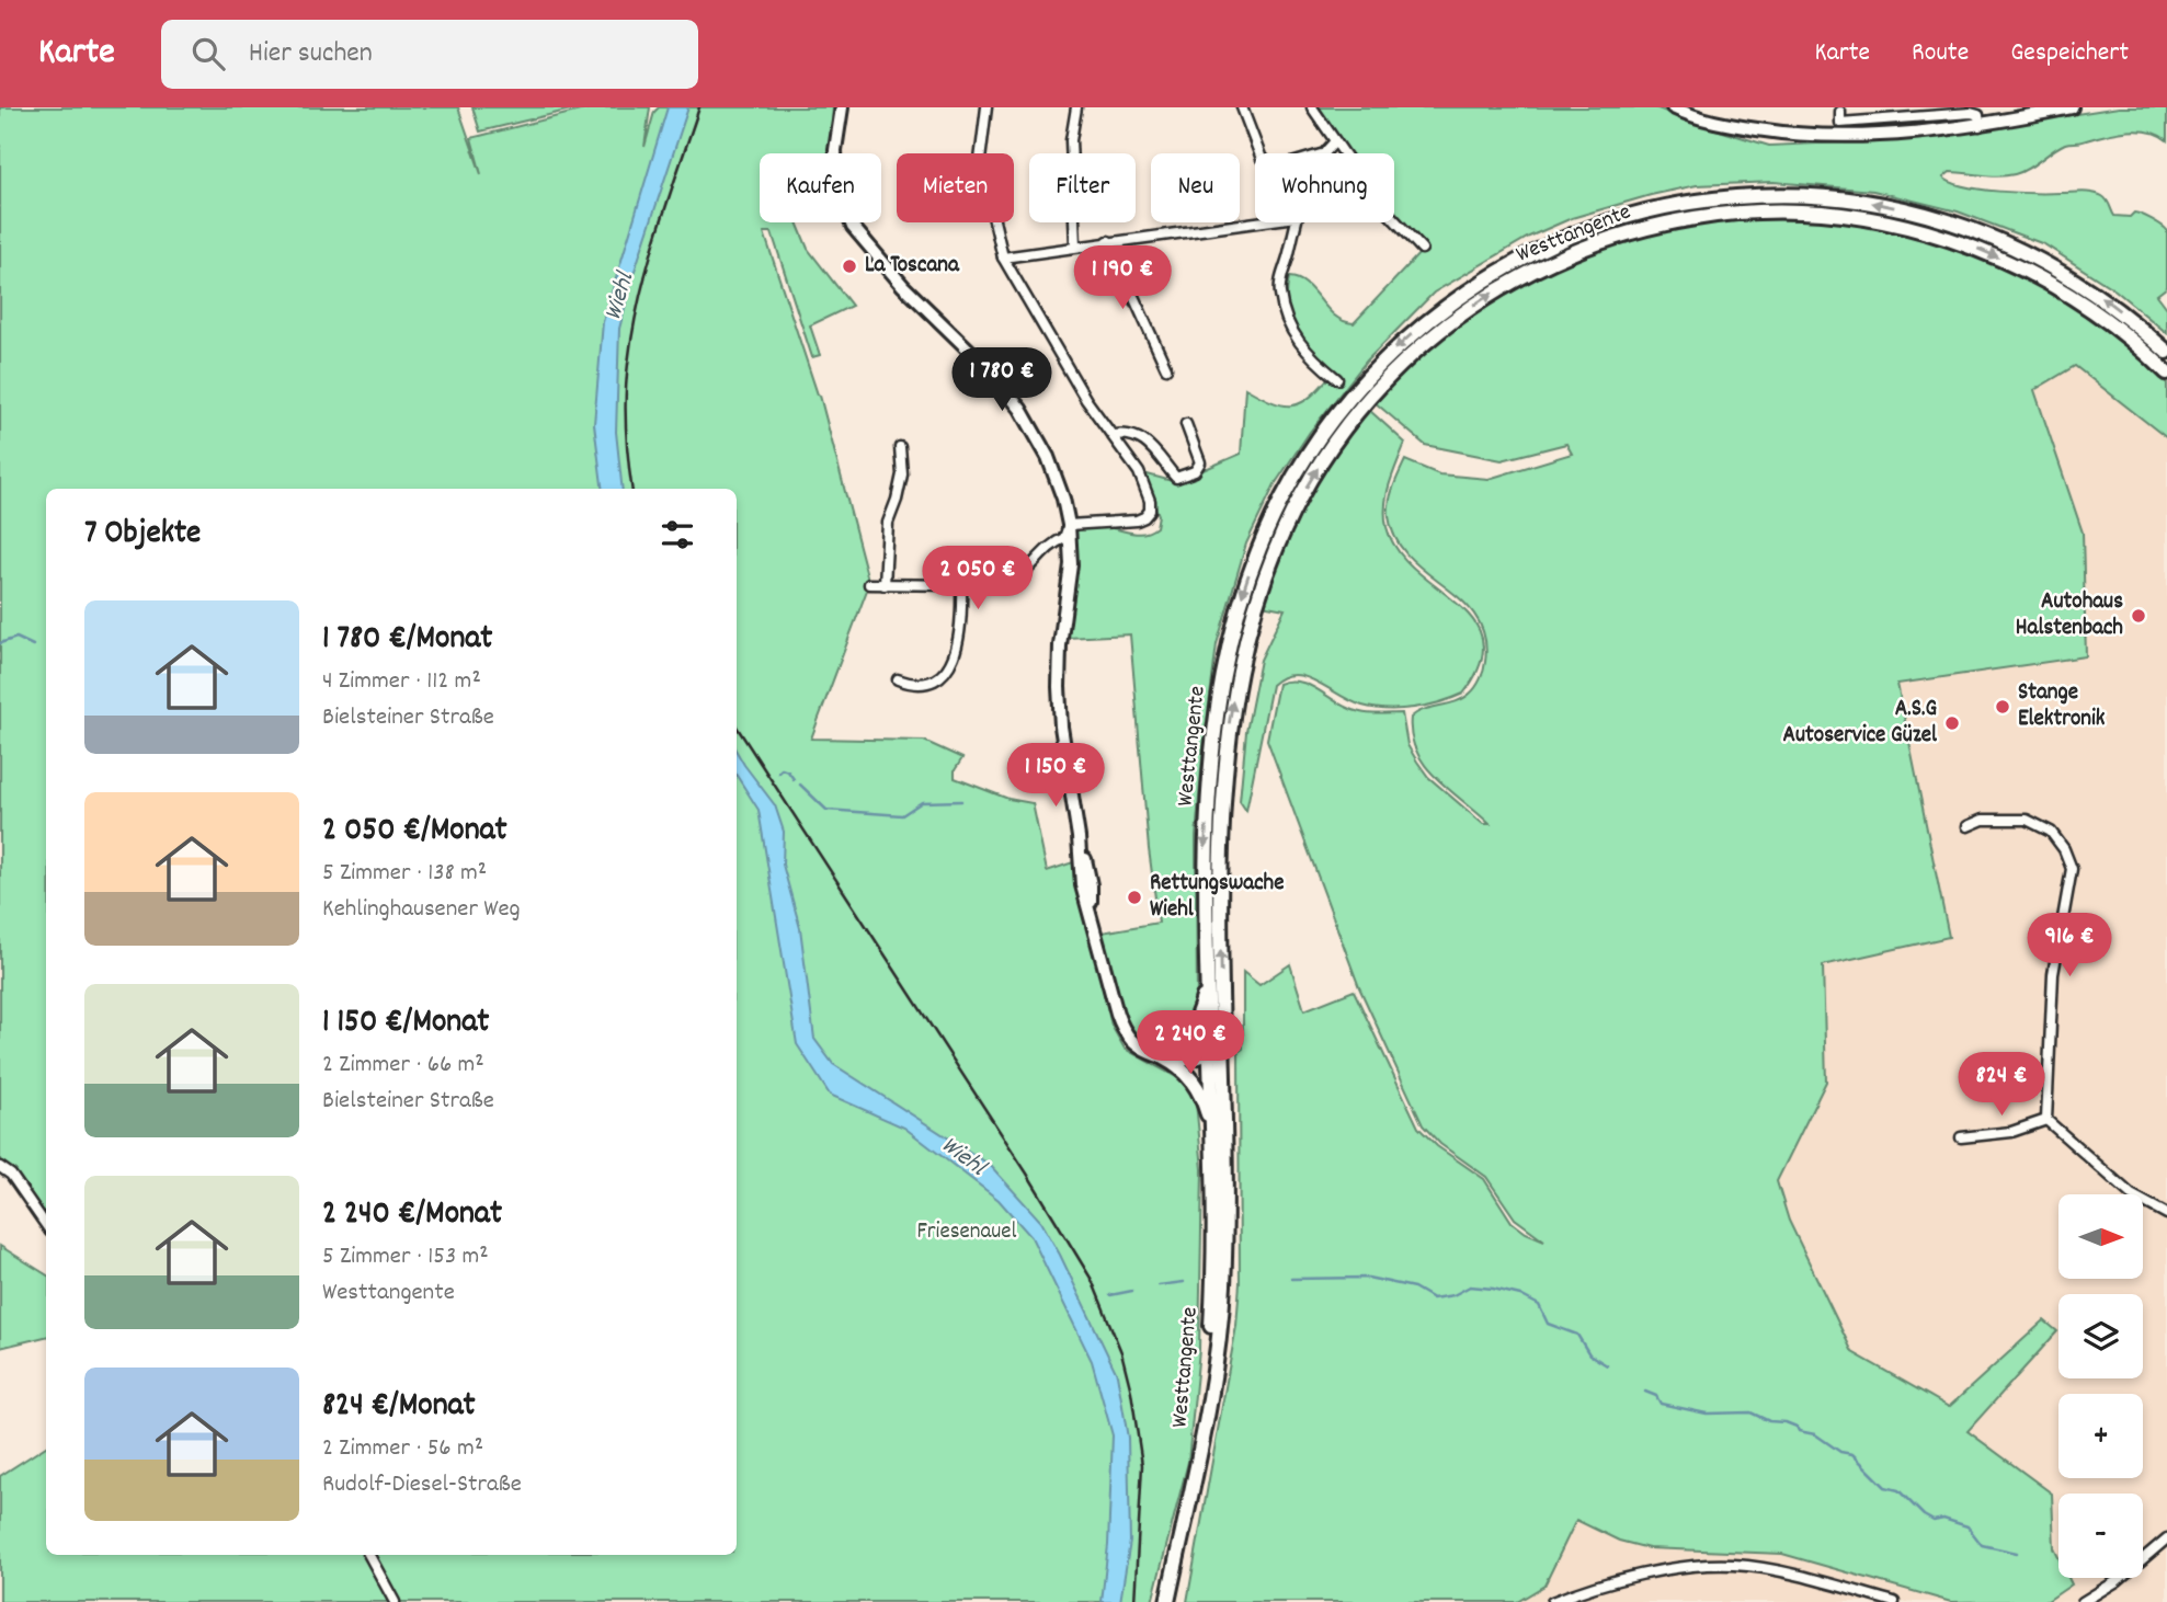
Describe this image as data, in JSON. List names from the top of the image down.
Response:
{
  "streets": {
    "main road": ["Westtangente"]
  },
  "water": ["Wiehl"],
  "parks": ["Friesenauel"],
  "places": [
    "La Toscana",
    "Autohaus Halstenbach",
    "Stange Elektronik",
    "A.S.G Autoservice Güzel",
    "Rettungswache Wiehl"
  ],
  "north": "right",
  "page": {
    "header": "Karte",
    "search": "Hier suchen",
    "nav": ["Karte", "Route", "Gespeichert"],
    "chip": [
      "Kaufen",
      "Mieten",
      "Filter",
      "Neu",
      "Wohnung"
    ],
    "price": [
      "1 190 €",
      "1 780 €",
      "2 050 €",
      "1 150 €",
      "916 €",
      "2 240 €",
      "824 €"
    ],
    "heading": "7 Objekte",
    "list": [
      {
        "name": "1 780 €/Monat",
        "note": "4 Zimmer · 112 m² · Bielsteiner Straße"
      },
      {
        "name": "2 050 €/Monat",
        "note": "5 Zimmer · 138 m² · Kehlinghausener Weg"
      },
      {
        "name": "1 150 €/Monat",
        "note": "2 Zimmer · 66 m² · Bielsteiner Straße"
      },
      {
        "name": "2 240 €/Monat",
        "note": "5 Zimmer · 153 m² · Westtangente"
      },
      {
        "name": "824 €/Monat",
        "note": "2 Zimmer · 56 m² · Rudolf-Diesel-Straße"
      }
    ],
    "map_buttons": ["+", "−"]
  }
}
